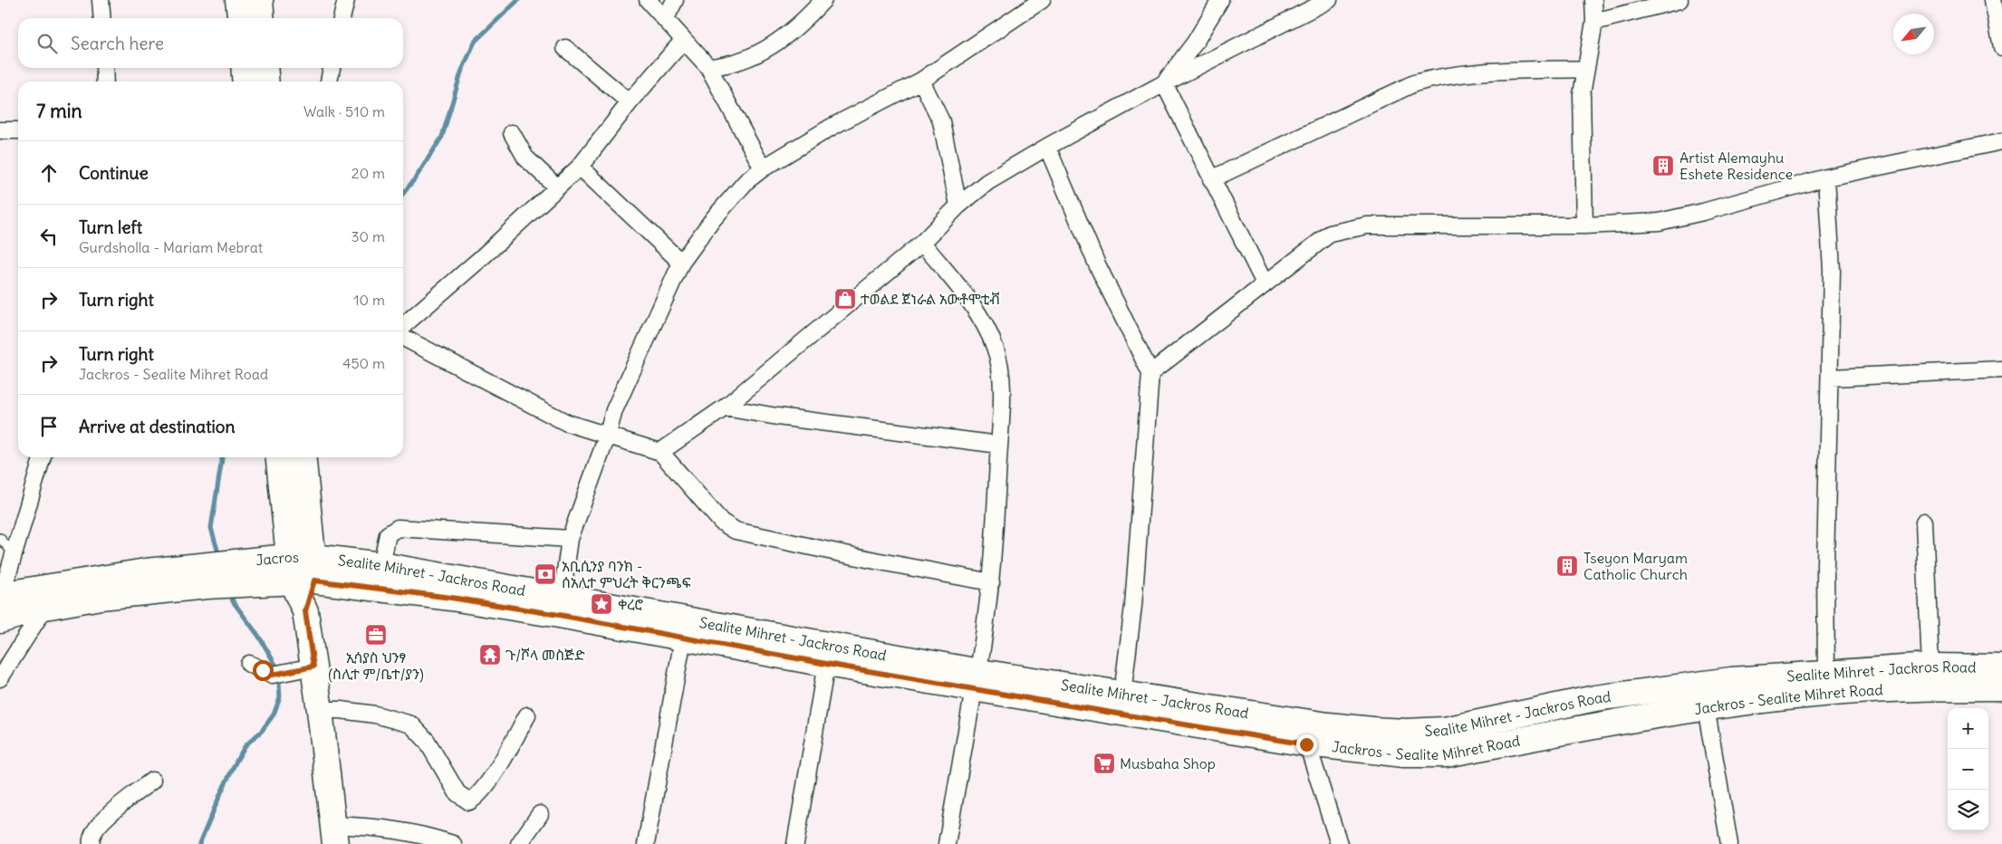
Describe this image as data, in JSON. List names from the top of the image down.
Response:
{
  "streets": {
    "main road": ["Jacros", "Sealite Mihret - Jackros Road", "Jackros - Sealite Mihret Road"]
  },
  "crossings": [
    ["Jacros", "Sealite Mihret - Jackros Road"],
    ["Jacros", "Jackros - Sealite Mihret Road"],
    ["Sealite Mihret - Jackros Road", "Jackros - Sealite Mihret Road"]
  ],
  "places": {
    "building": ["Artist Alemayhu Eshete Residence", "Tseyon Maryam Catholic Church"],
    "shop": ["ተወልደ ጀነራል አውቶሞቲቭ"],
    "bank": ["አቢሲንያ ባንክ - ሰአሊተ ምህረት ቅርንጫፍ"],
    "place": ["ቀረሮ"],
    "office": ["ኢሳያስ ህንፃ (ስሊተ ም/ቤተ/ያን)"],
    "temple": ["ጉ/ሾላ መስጅድ"],
    "supermarket": ["Musbaha Shop"]
  },
  "north": "bottom left",
  "page": {
    "search": "Search here",
    "heading": ["7 min", "Walk · 510 m"],
    "list": [
      ["Continue", "20 m"],
      ["Turn left", "Gurdsholla - Mariam Mebrat", "30 m"],
      ["Turn right", "10 m"],
      ["Turn right", "Jackros - Sealite Mihret Road", "450 m"],
      "Arrive at destination"
    ],
    "map_buttons": ["+", "−"]
  }
}
